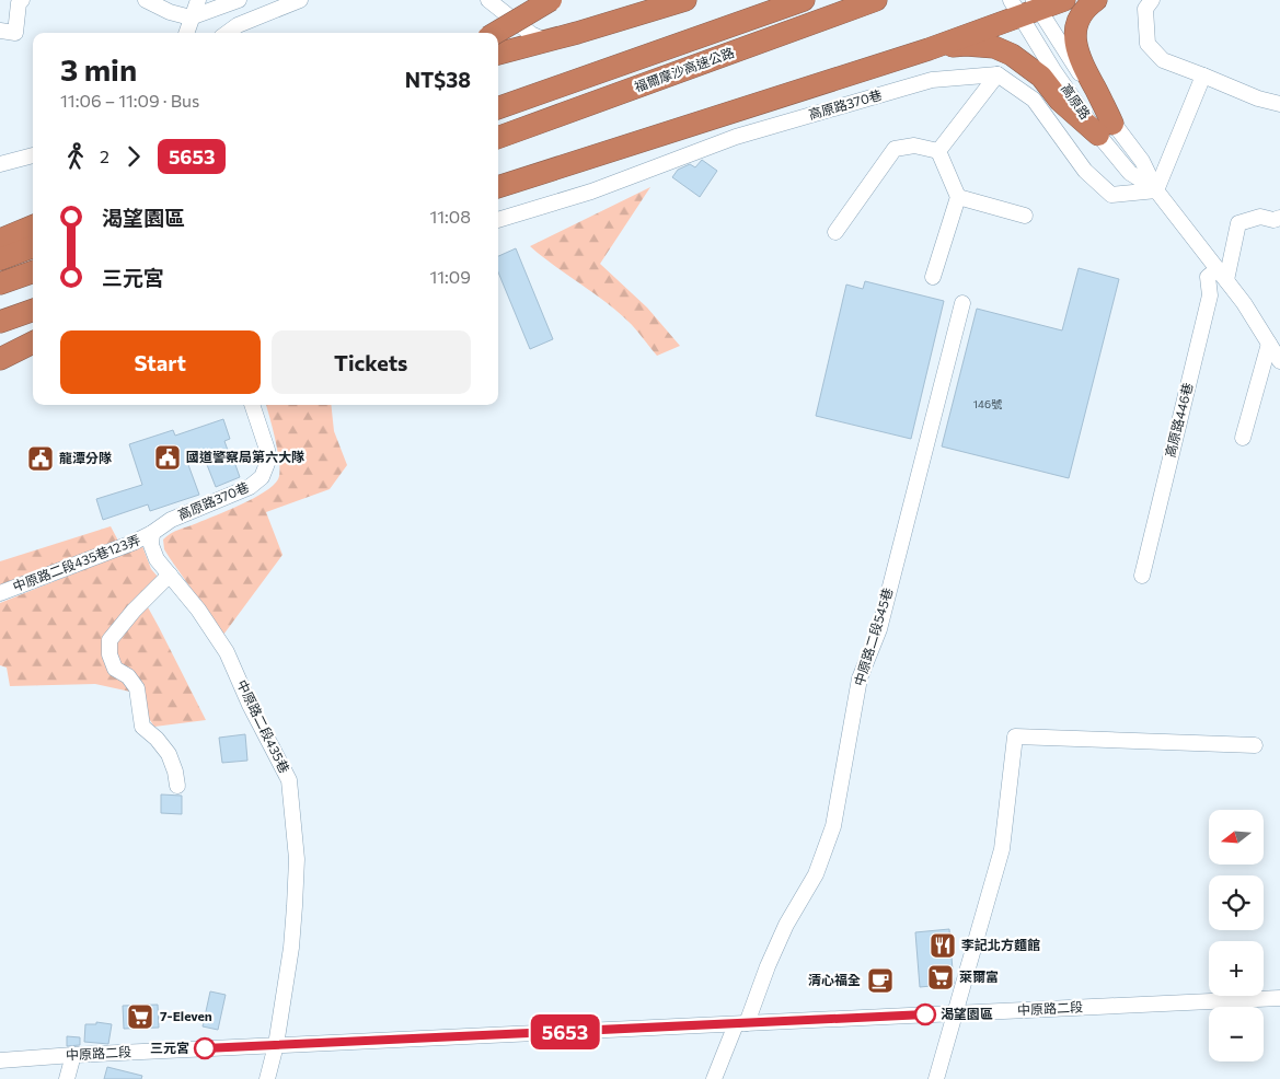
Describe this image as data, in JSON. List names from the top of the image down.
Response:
{
  "streets": {
    "highway": ["福爾摩沙高速公路"],
    "street": [
      "高原路",
      "高原路370巷",
      "高原路446巷",
      "中原路二段435巷123弄",
      "中原路二段545巷",
      "中原路二段435巷",
      "中原路二段"
    ]
  },
  "crossings": [
    ["高原路", "高原路446巷"],
    ["高原路370巷", "中原路二段435巷123弄"],
    ["高原路370巷", "中原路二段435巷"],
    ["中原路二段435巷123弄", "中原路二段435巷"],
    ["中原路二段545巷", "中原路二段"],
    ["中原路二段435巷", "中原路二段"]
  ],
  "places": {
    "public building": ["國道警察局第六大隊", "龍潭分隊"],
    "restaurant": ["李記北方麵館"],
    "supermarket": ["萊爾富", "7-Eleven"],
    "cafe": ["清心福全"],
    "other": ["渴望園區", "三元宮"]
  },
  "lines": ["bus line 5653"],
  "house_numbers": ["146號"],
  "north": "left",
  "page": {
    "on_map": "5653",
    "heading": ["3 min", "11:06 – 11:09 · Bus", "NT$38"],
    "legs": ["2", "5653"],
    "list": [
      {
        "name": "渴望園區",
        "value": "11:08"
      },
      {
        "name": "三元宮",
        "value": "11:09"
      }
    ],
    "buttons": ["Start", "Tickets"],
    "map_buttons": ["+", "−"]
  }
}
